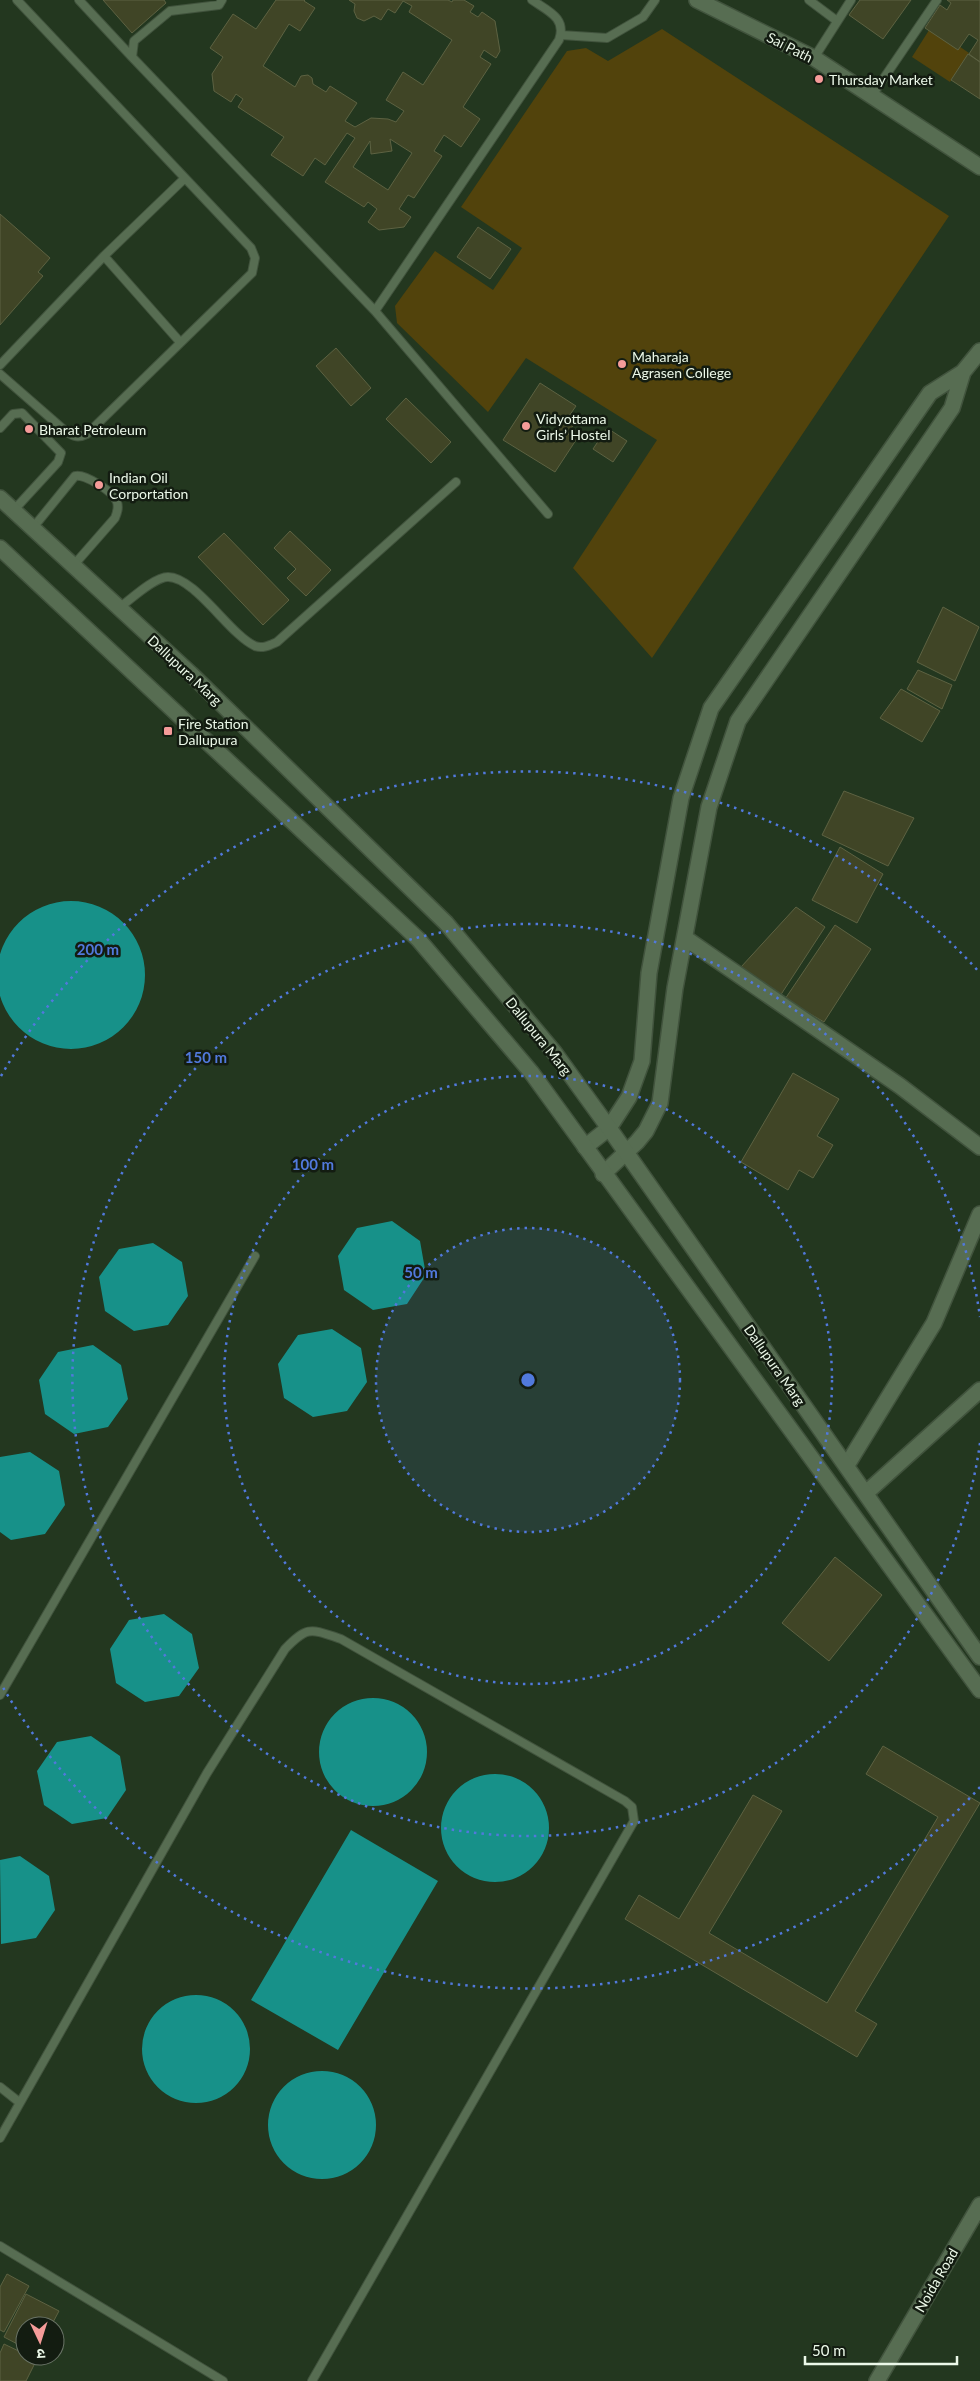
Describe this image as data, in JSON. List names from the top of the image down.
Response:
{
  "streets": {
    "main road": ["Sai Path", "Dallupura Marg", "Noida Road"]
  },
  "places": {
    "other": [
      "Thursday Market",
      "Maharaja Agrasen College",
      "Vidyottama Girls’ Hostel",
      "Bharat Petroleum",
      "Indian Oil Corportation"
    ],
    "transit": ["Fire Station Dallupura"]
  },
  "scale_bar": "50 m",
  "north": "bottom",
  "rings": [
    "200 m",
    "150 m",
    "100 m",
    "50 m"
  ]
}
